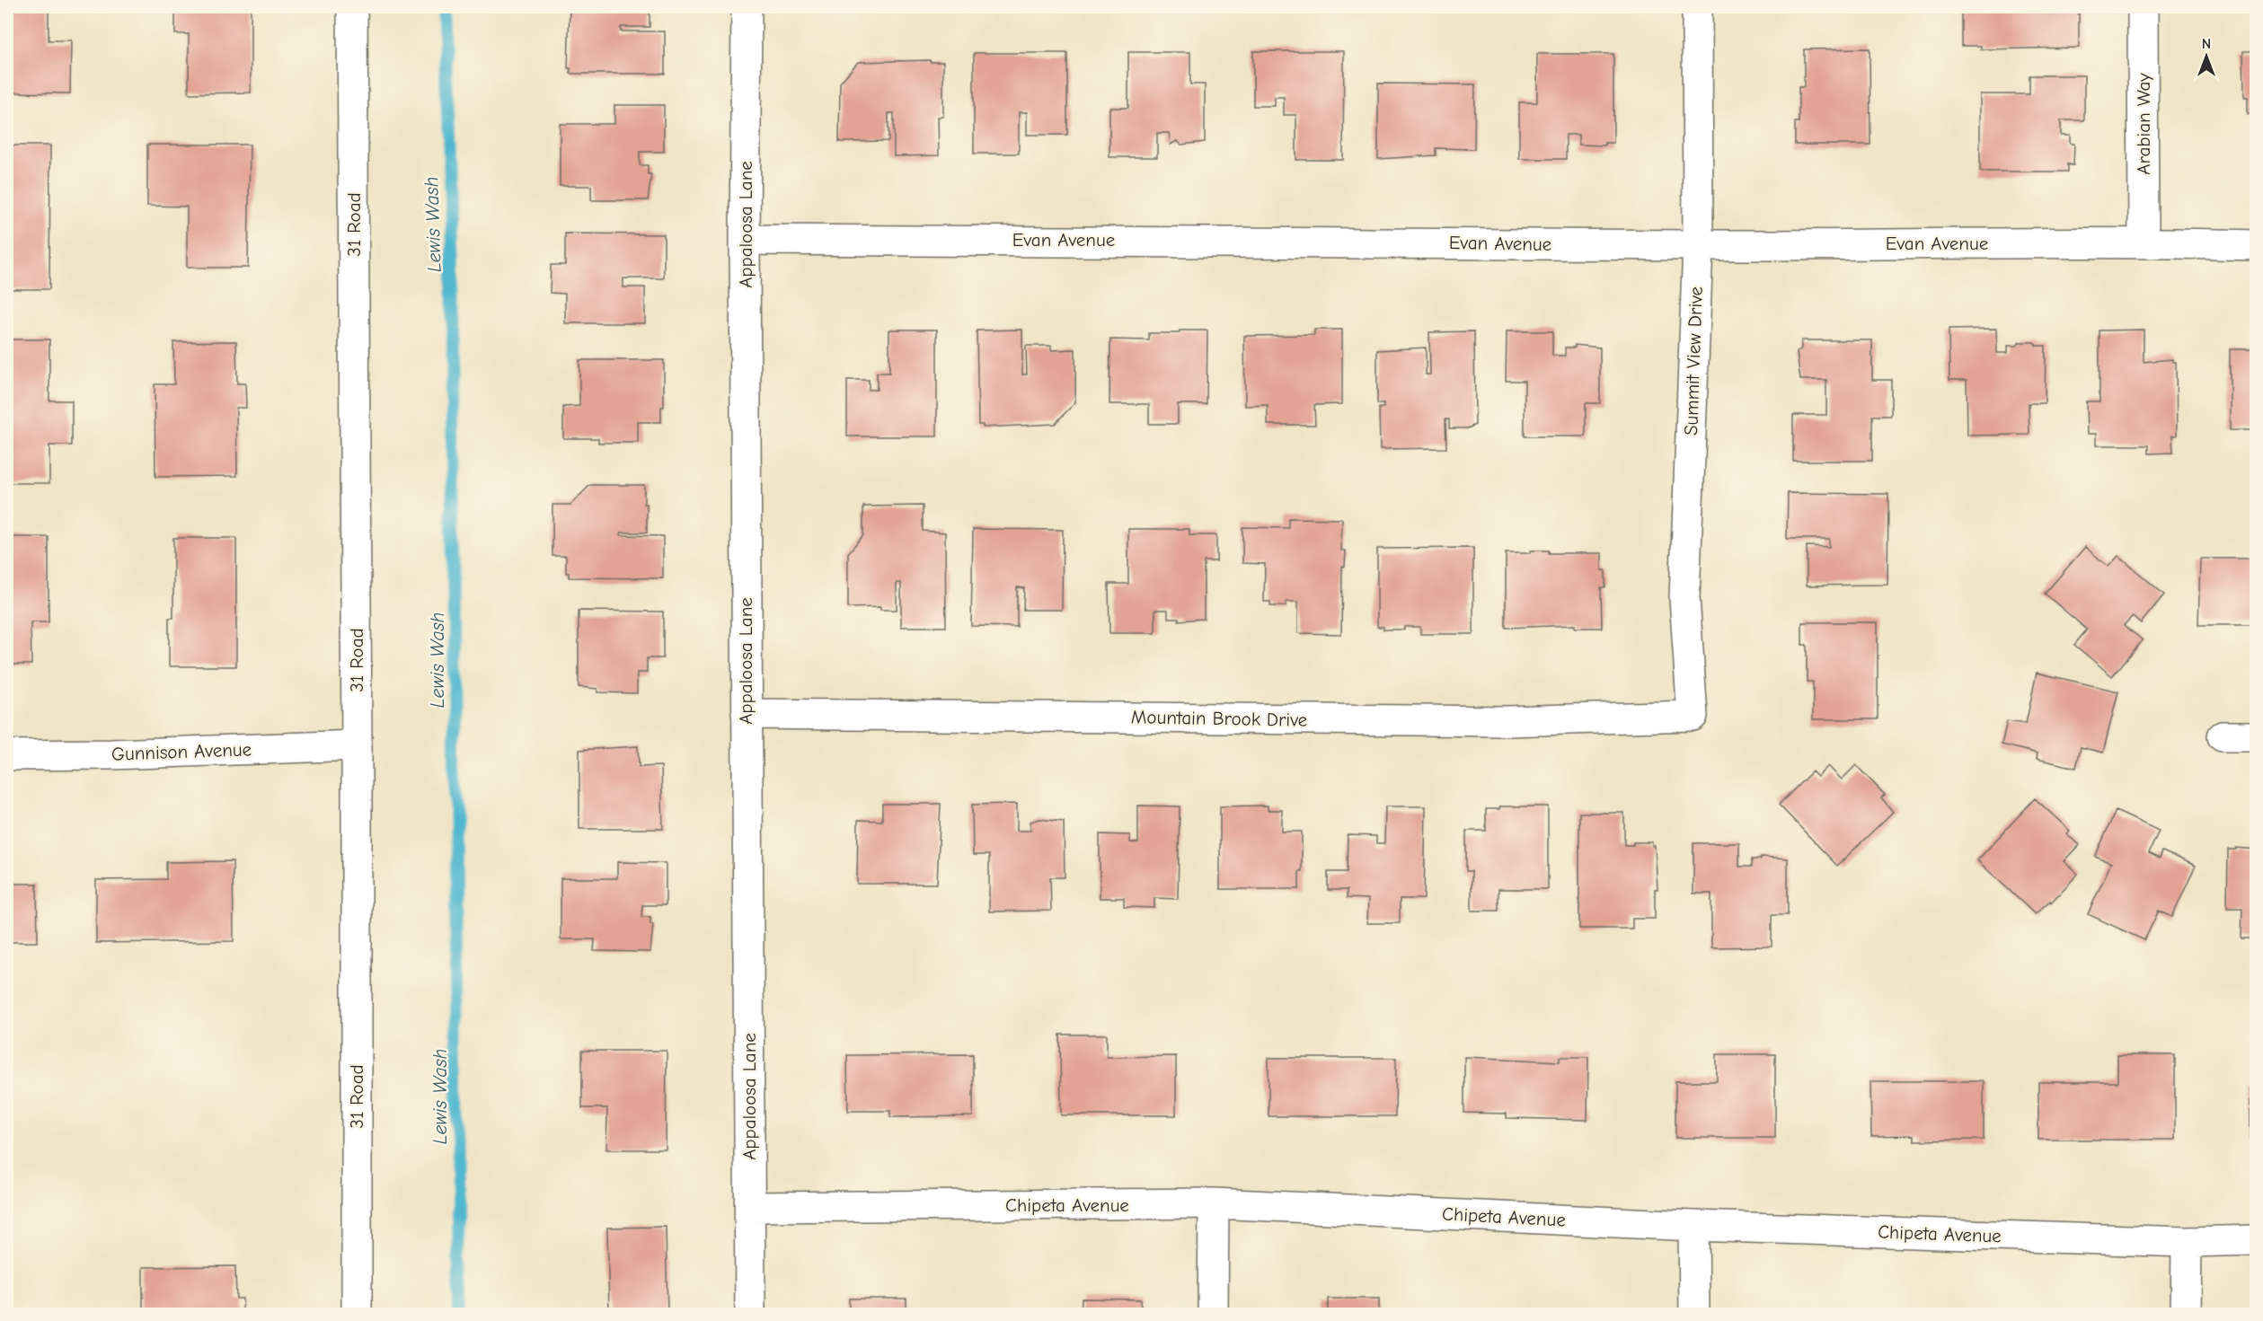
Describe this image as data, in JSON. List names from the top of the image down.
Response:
{
  "streets": {
    "street": [
      "Arabian Way",
      "31 Road",
      "Appaloosa Lane",
      "Evan Avenue",
      "Summit View Drive",
      "Mountain Brook Drive",
      "Gunnison Avenue",
      "Chipeta Avenue"
    ]
  },
  "crossings": [
    ["Arabian Way", "Evan Avenue"],
    ["31 Road", "Gunnison Avenue"],
    ["Appaloosa Lane", "Evan Avenue"],
    ["Appaloosa Lane", "Mountain Brook Drive"],
    ["Appaloosa Lane", "Chipeta Avenue"],
    ["Evan Avenue", "Summit View Drive"],
    ["Summit View Drive", "Mountain Brook Drive"]
  ],
  "water": ["Lewis Wash"],
  "north": "top"
}
